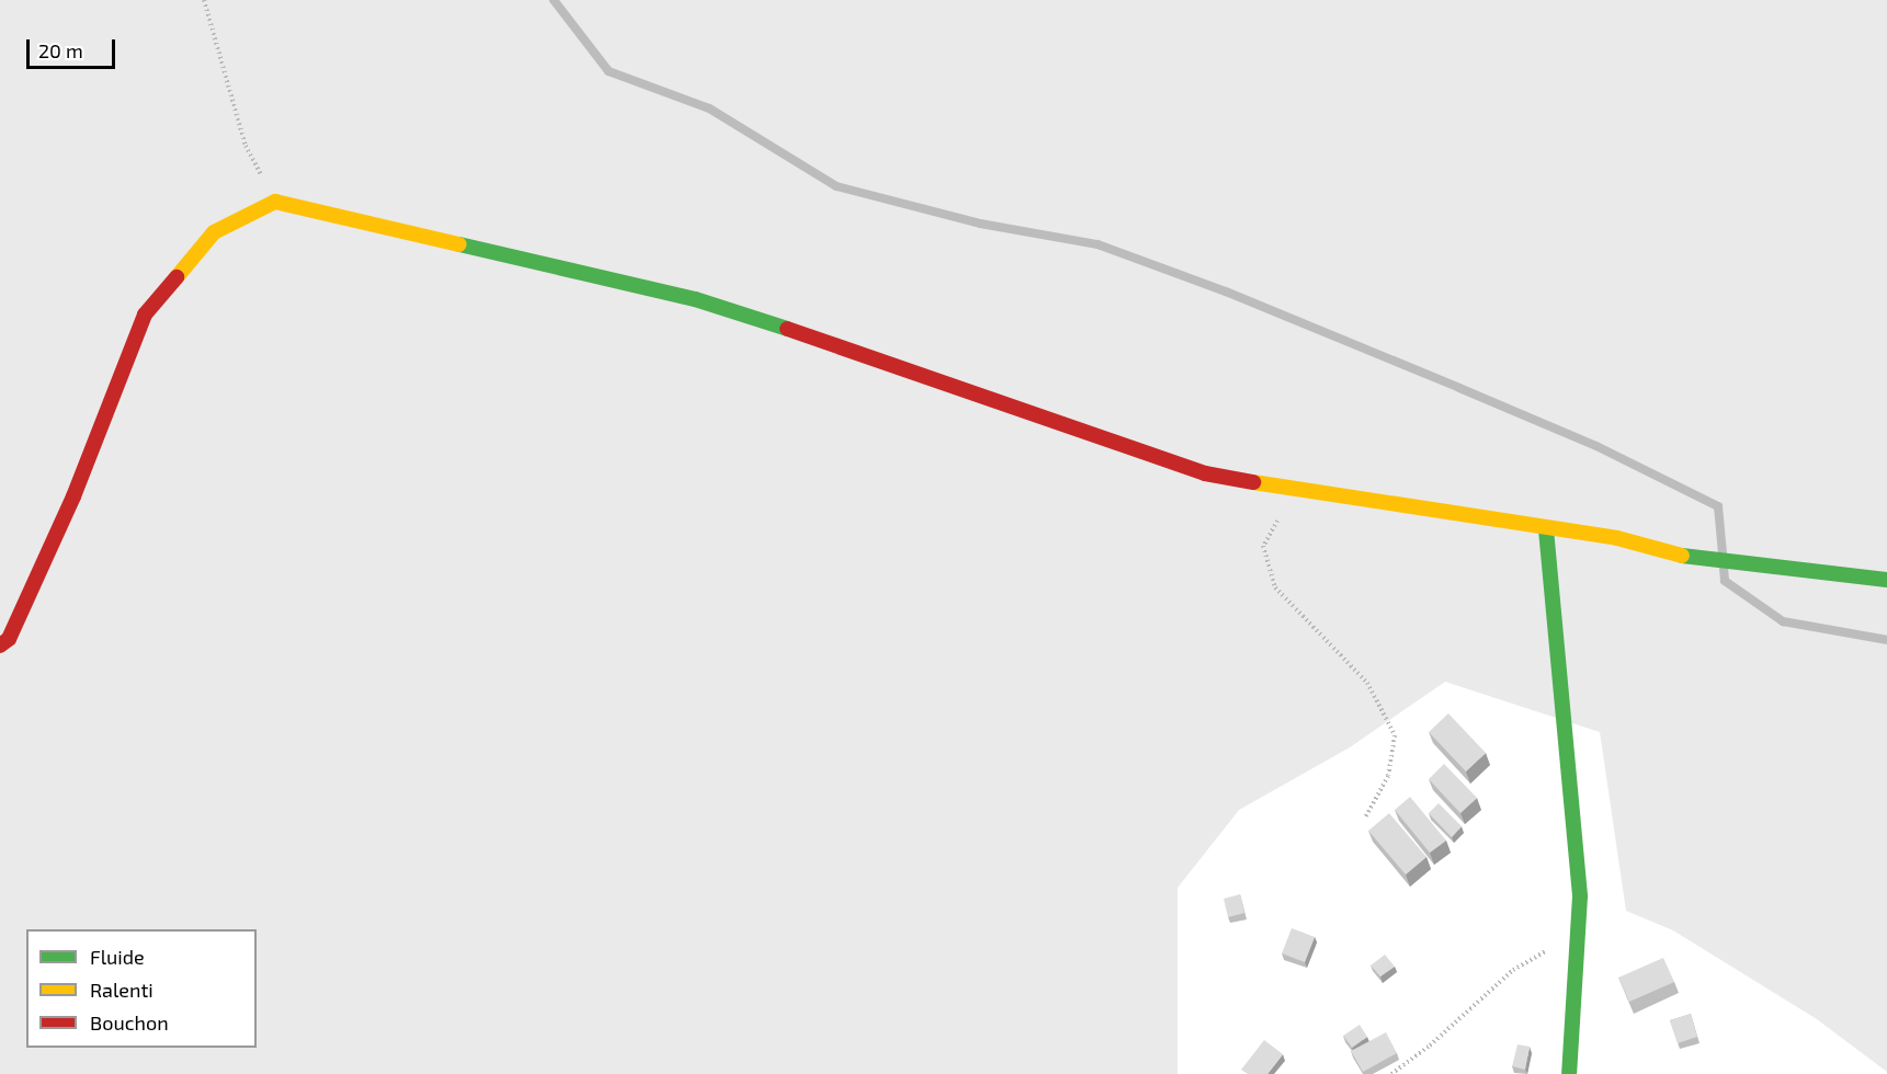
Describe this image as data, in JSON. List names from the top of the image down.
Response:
{
  "legend": ["Fluide", "Ralenti", "Bouchon"],
  "scale_bar": "20 m"
}
